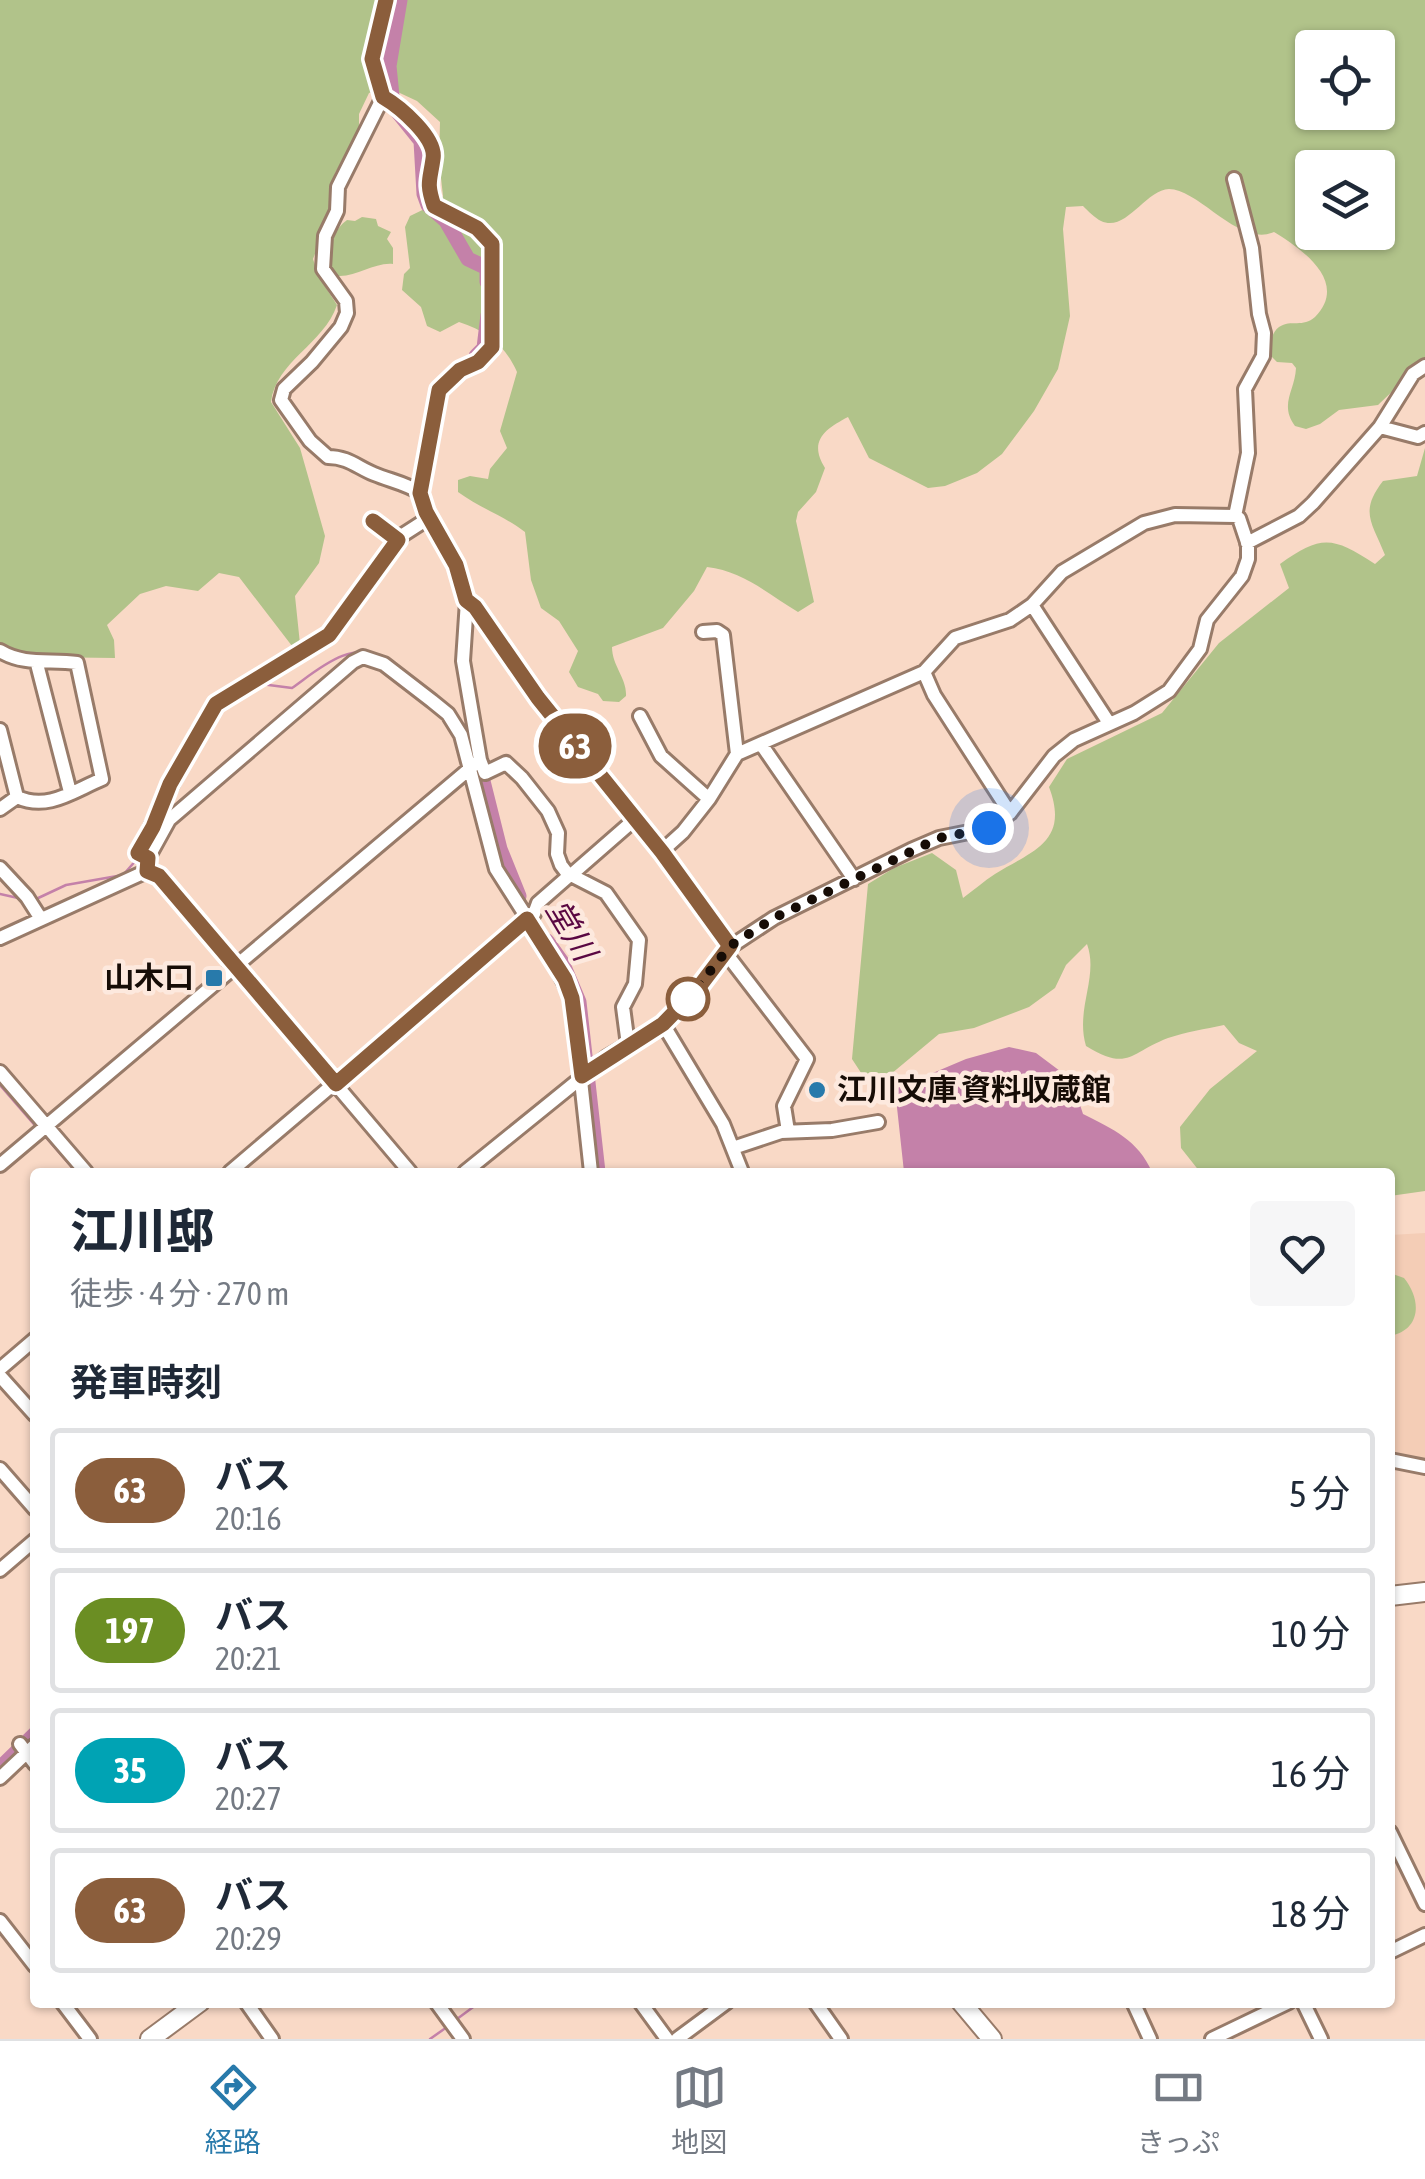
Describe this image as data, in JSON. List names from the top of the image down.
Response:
{
  "water": ["堂川"],
  "places": {
    "transit": ["山木口"],
    "other": ["江川文庫 資料収蔵館"]
  },
  "lines": ["bus line 63"],
  "page": {
    "on_map": "63",
    "heading": [
      ["江川邸", "徒歩 · 4 分 · 270 m"],
      "発車時刻"
    ],
    "list": [
      {
        "mark": "63",
        "name": "バス",
        "note": "20:16",
        "value": "5 分"
      },
      {
        "mark": "197",
        "name": "バス",
        "note": "20:21",
        "value": "10 分"
      },
      {
        "mark": "35",
        "name": "バス",
        "note": "20:27",
        "value": "16 分"
      },
      {
        "mark": "63",
        "name": "バス",
        "note": "20:29",
        "value": "18 分"
      }
    ],
    "tabs": ["経路", "地図", "きっぷ"]
  }
}
